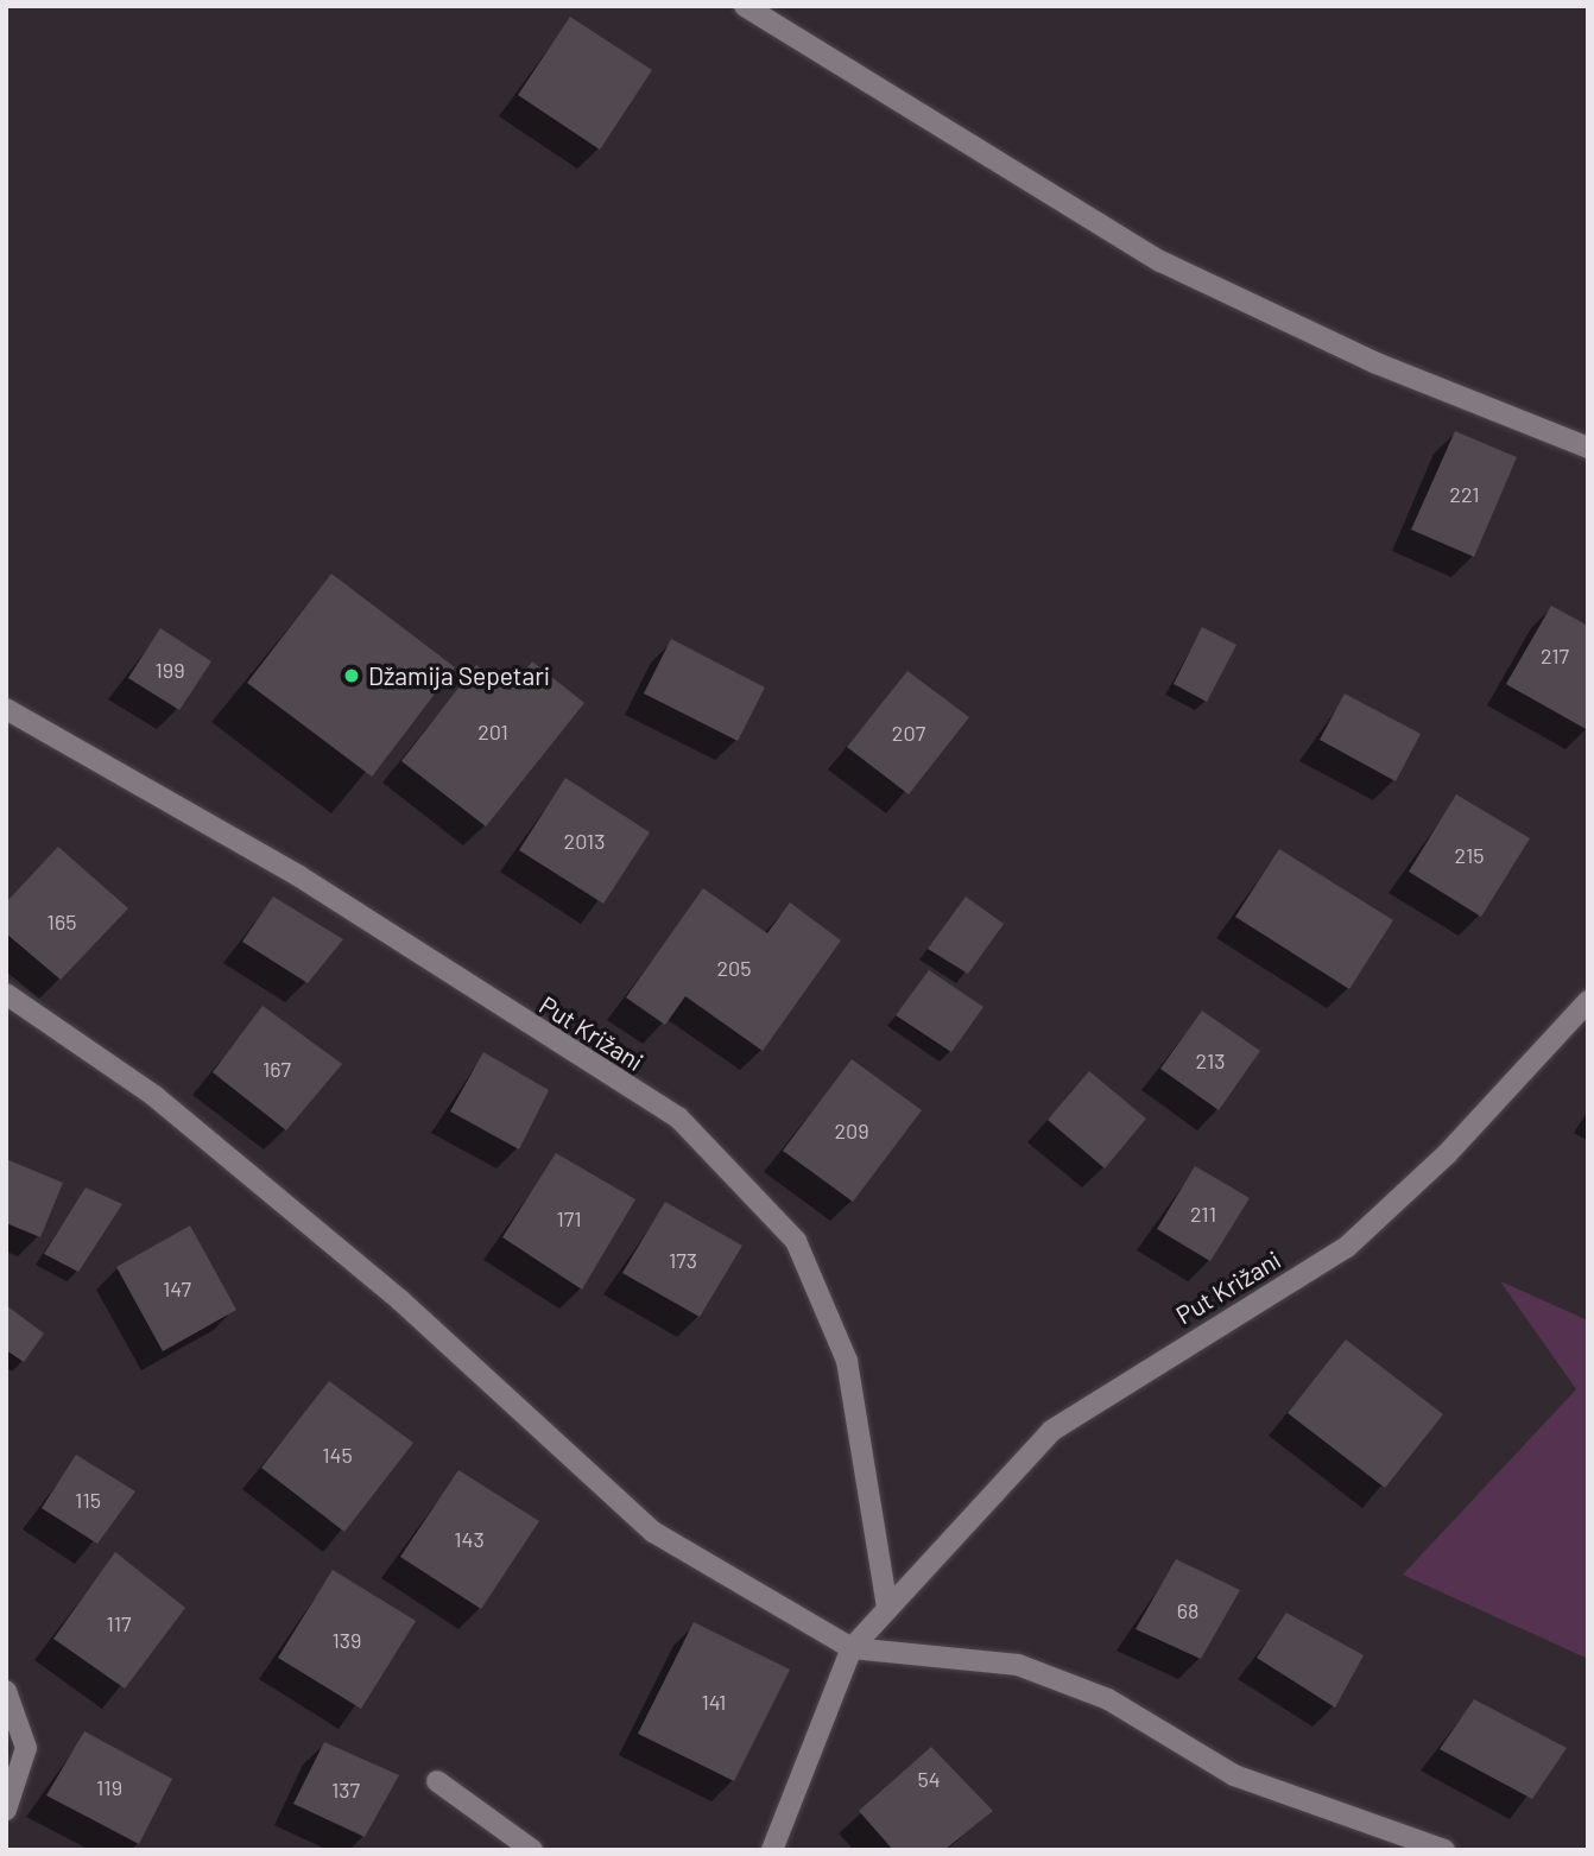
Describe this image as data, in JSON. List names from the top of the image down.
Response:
{
  "streets": {
    "street": ["Put Križani"]
  },
  "places": ["Džamija Sepetari"],
  "house_numbers": [
    "221",
    "217",
    "199",
    "201",
    "207",
    "2013",
    "215",
    "165",
    "205",
    "213",
    "167",
    "209",
    "211",
    "171",
    "173",
    "147",
    "145",
    "115",
    "143",
    "68",
    "117",
    "139",
    "141",
    "54",
    "119",
    "137"
  ]
}
